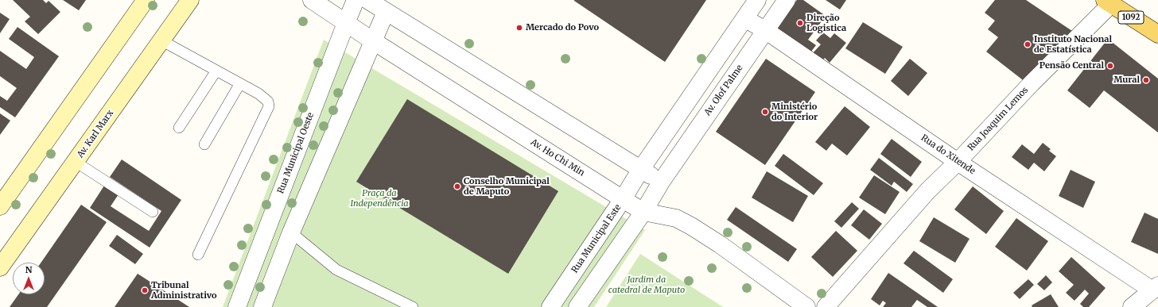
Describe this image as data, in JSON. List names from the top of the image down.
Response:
{
  "streets": {
    "main road": ["1092"],
    "street": [
      "Av. Olof Palme",
      "Rua Joaquim Lemos",
      "Av. Karl Marx",
      "Rua Municipal Oeste",
      "Rua do Xitende",
      "Av. Ho Chi Min",
      "Rua Municipal Este"
    ]
  },
  "crossings": [
    ["1092", "Rua Joaquim Lemos"],
    ["Av. Olof Palme", "Rua do Xitende"],
    ["Rua Joaquim Lemos", "Rua do Xitende"],
    ["Rua Municipal Oeste", "Av. Ho Chi Min"],
    ["Av. Ho Chi Min", "Rua Municipal Este"]
  ],
  "parks": ["Praça da Independência", "Jardim da catedral de Maputo"],
  "places": [
    "Direção Logistica",
    "Mercado do Povo",
    "Instituto Nacional de Estatística",
    "Pensão Central",
    "Mural",
    "Ministério do Interior",
    "Conselho Municipal de Maputo",
    "Tribunal Administrativo"
  ],
  "north": "top"
}
